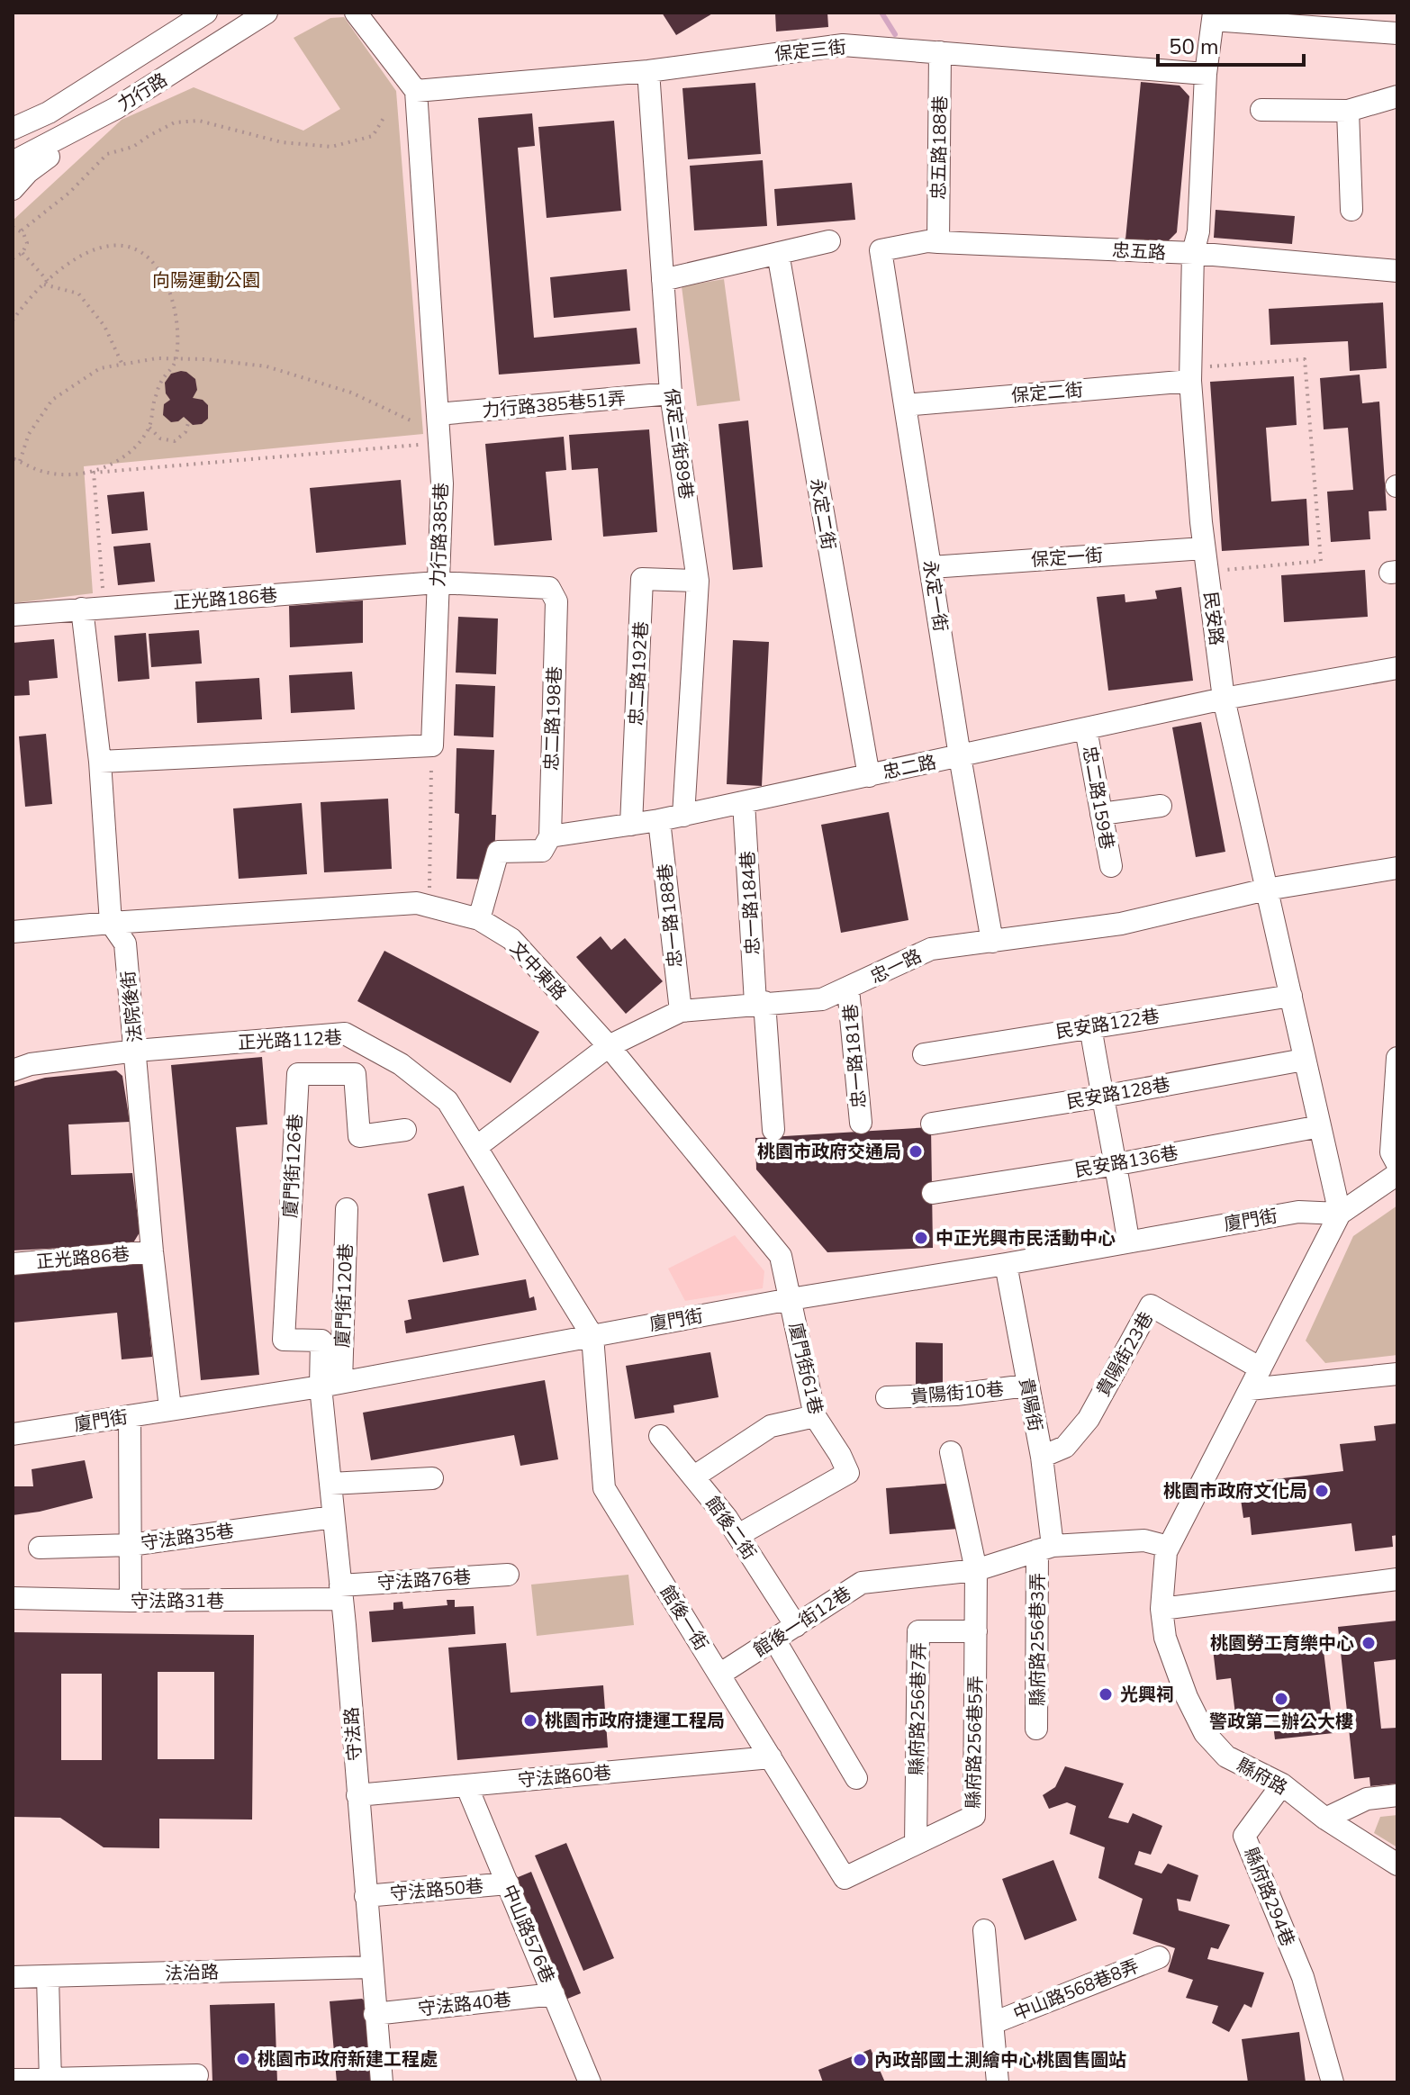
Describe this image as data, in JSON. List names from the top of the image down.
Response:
{
  "streets": {
    "street": [
      "保定三街",
      "力行路",
      "忠五路188巷",
      "忠五路",
      "保定二街",
      "力行路385巷51弄",
      "保定三街89巷",
      "永定二街",
      "力行路385巷",
      "保定一街",
      "永定一街",
      "正光路186巷",
      "民安路",
      "忠二路192巷",
      "忠二路198巷",
      "忠二路",
      "忠二路159巷",
      "忠一路184巷",
      "忠一路188巷",
      "忠一路",
      "文中東路",
      "法院後街",
      "民安路122巷",
      "正光路112巷",
      "忠一路181巷",
      "民安路128巷",
      "民安路136巷",
      "廈門街126巷",
      "廈門街",
      "正光路86巷",
      "廈門街120巷",
      "貴陽街23巷",
      "廈門街61巷",
      "貴陽街10巷",
      "貴陽街",
      "館後二街",
      "守法路35巷",
      "守法路76巷",
      "守法路31巷",
      "館後一街",
      "館後一街12巷",
      "縣府路256巷3弄",
      "縣府路256巷7弄",
      "守法路",
      "縣府路256巷5弄",
      "守法路60巷",
      "縣府路",
      "守法路50巷",
      "縣府路294巷",
      "中山路576巷",
      "法治路",
      "中山路568巷8弄",
      "守法路40巷"
    ]
  },
  "crossings": [
    ["保定三街", "忠五路188巷"],
    ["保定三街", "保定三街89巷"],
    ["保定三街", "力行路385巷"],
    ["保定三街", "民安路"],
    ["忠五路188巷", "忠五路"],
    ["忠五路", "永定一街"],
    ["忠五路", "民安路"],
    ["保定二街", "永定一街"],
    ["保定二街", "民安路"],
    ["力行路385巷51弄", "保定三街89巷"],
    ["力行路385巷51弄", "力行路385巷"],
    ["保定三街89巷", "忠二路192巷"],
    ["保定三街89巷", "忠二路"],
    ["永定二街", "忠二路"],
    ["力行路385巷", "正光路186巷"],
    ["保定一街", "永定一街"],
    ["保定一街", "民安路"],
    ["永定一街", "忠二路"],
    ["永定一街", "忠一路"],
    ["正光路186巷", "忠二路198巷"],
    ["正光路186巷", "法院後街"],
    ["民安路", "忠二路"],
    ["民安路", "忠一路"],
    ["民安路", "民安路122巷"],
    ["民安路", "民安路128巷"],
    ["民安路", "民安路136巷"],
    ["民安路", "廈門街"],
    ["民安路", "縣府路"],
    ["忠二路192巷", "忠二路"],
    ["忠二路198巷", "忠二路"],
    ["忠二路", "忠二路159巷"],
    ["忠二路", "忠一路184巷"],
    ["忠二路", "忠一路188巷"],
    ["忠二路", "文中東路"],
    ["忠一路184巷", "忠一路"],
    ["忠一路188巷", "忠一路"],
    ["忠一路", "文中東路"],
    ["忠一路", "正光路112巷"],
    ["忠一路", "忠一路181巷"],
    ["文中東路", "法院後街"],
    ["文中東路", "廈門街"],
    ["文中東路", "廈門街61巷"],
    ["法院後街", "正光路112巷"],
    ["法院後街", "廈門街"],
    ["法院後街", "正光路86巷"],
    ["正光路112巷", "廈門街"],
    ["正光路112巷", "館後一街"],
    ["廈門街126巷", "廈門街"],
    ["廈門街126巷", "廈門街120巷"],
    ["廈門街126巷", "守法路"],
    ["廈門街", "廈門街120巷"],
    ["廈門街", "廈門街61巷"],
    ["廈門街", "貴陽街"],
    ["廈門街", "館後一街"],
    ["廈門街", "守法路"],
    ["廈門街", "縣府路"],
    ["廈門街120巷", "守法路"],
    ["貴陽街23巷", "貴陽街"],
    ["貴陽街23巷", "縣府路"],
    ["廈門街61巷", "館後二街"],
    ["貴陽街10巷", "貴陽街"],
    ["貴陽街", "館後一街12巷"],
    ["貴陽街", "縣府路256巷3弄"],
    ["館後二街", "館後一街12巷"],
    ["守法路35巷", "守法路"],
    ["守法路76巷", "守法路31巷"],
    ["守法路76巷", "守法路"],
    ["守法路31巷", "守法路"],
    ["館後一街", "館後一街12巷"],
    ["館後一街", "縣府路256巷5弄"],
    ["館後一街", "守法路60巷"],
    ["館後一街12巷", "縣府路256巷3弄"],
    ["館後一街12巷", "縣府路256巷5弄"],
    ["館後一街12巷", "縣府路"],
    ["縣府路256巷7弄", "縣府路256巷5弄"],
    ["守法路", "守法路60巷"],
    ["守法路", "守法路50巷"],
    ["守法路", "法治路"],
    ["守法路", "守法路40巷"],
    ["守法路60巷", "中山路576巷"],
    ["縣府路", "縣府路294巷"],
    ["守法路50巷", "中山路576巷"],
    ["中山路576巷", "守法路40巷"]
  ],
  "parks": ["向陽運動公園"],
  "places": [
    "桃園市政府交通局",
    "中正光興市民活動中心",
    "桃園市政府文化局",
    "桃園勞工育樂中心",
    "光興祠",
    "警政第二辦公大樓",
    "桃園市政府捷運工程局",
    "桃園市政府新建工程處",
    "內政部國土測繪中心桃園售圖站"
  ],
  "scale_bar": "50 m"
}
